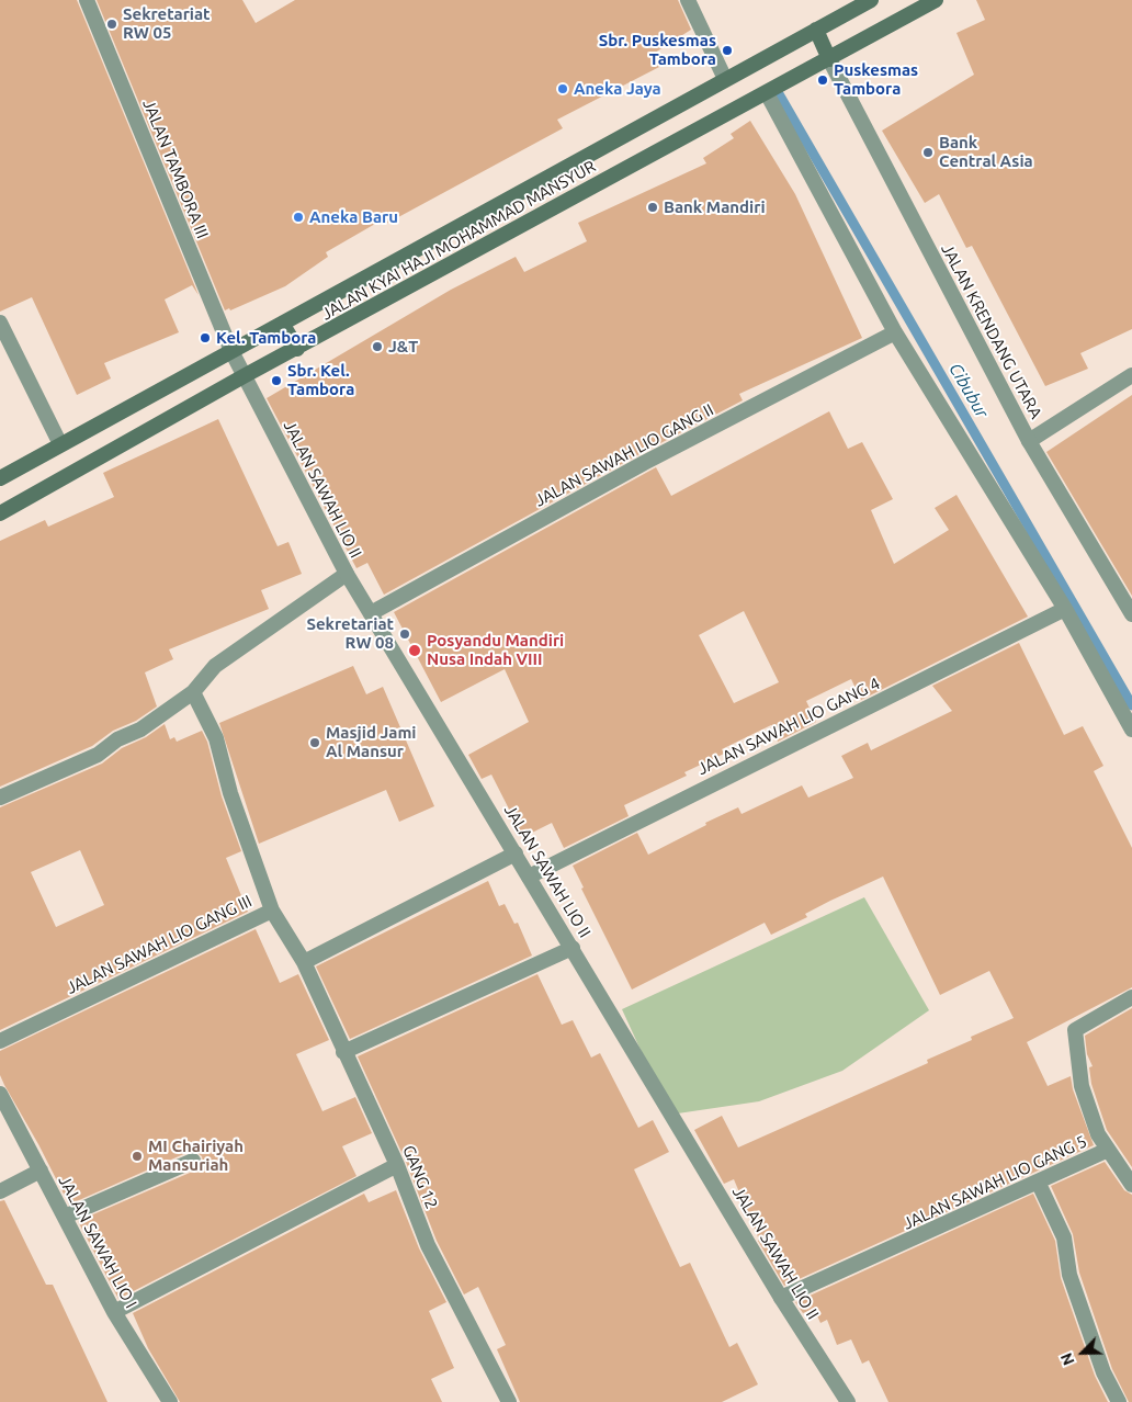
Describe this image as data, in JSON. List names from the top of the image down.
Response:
{
  "streets": {
    "main road": ["JALAN KYAI HAJI MOHAMMAD MANSYUR"],
    "street": [
      "JALAN TAMBORA III",
      "JALAN KRENDANG UTARA",
      "JALAN SAWAH LIO GANG II",
      "JALAN SAWAH LIO II",
      "JALAN SAWAH LIO GANG 4",
      "JALAN SAWAH LIO GANG III",
      "GANG 12",
      "JALAN SAWAH LIO GANG 5",
      "JALAN SAWAH LIO I"
    ]
  },
  "crossings": [
    ["JALAN TAMBORA III", "JALAN KYAI HAJI MOHAMMAD MANSYUR"],
    ["JALAN TAMBORA III", "JALAN SAWAH LIO II"],
    ["JALAN KYAI HAJI MOHAMMAD MANSYUR", "JALAN KRENDANG UTARA"],
    ["JALAN KYAI HAJI MOHAMMAD MANSYUR", "JALAN SAWAH LIO II"],
    ["JALAN SAWAH LIO GANG II", "JALAN SAWAH LIO II"],
    ["JALAN SAWAH LIO II", "JALAN SAWAH LIO GANG 4"],
    ["JALAN SAWAH LIO II", "JALAN SAWAH LIO GANG 5"],
    ["JALAN SAWAH LIO GANG III", "GANG 12"]
  ],
  "water": ["Cibubur"],
  "places": [
    "Sekretariat RW 05",
    "Sbr. Puskesmas Tambora",
    "Puskesmas Tambora",
    "Aneka Jaya",
    "Bank Central Asia",
    "Bank Mandiri",
    "Aneka Baru",
    "Kel. Tambora",
    "J&T",
    "Sbr. Kel. Tambora",
    "Sekretariat RW 08",
    "Posyandu Mandiri Nusa Indah VIII",
    "Masjid Jami Al Mansur",
    "MI Chairiyah Mansuriah"
  ],
  "north": "bottom left"
}
